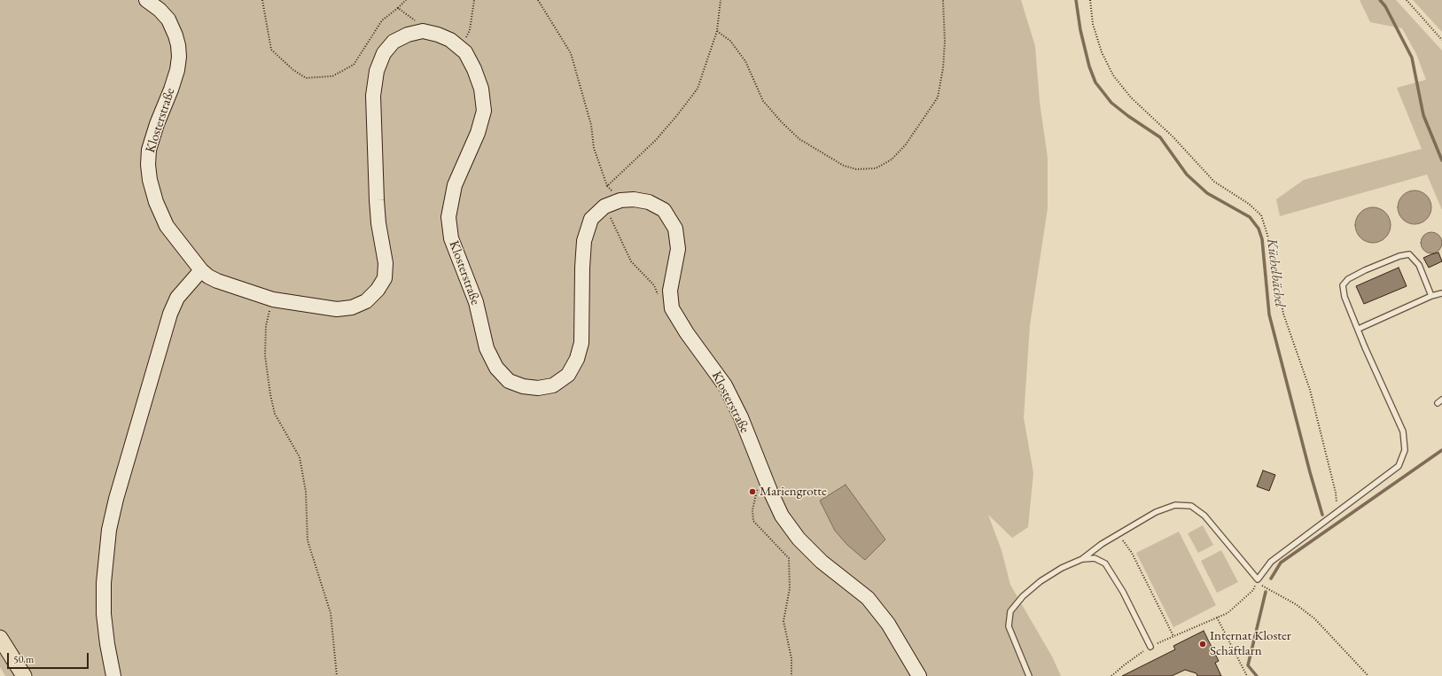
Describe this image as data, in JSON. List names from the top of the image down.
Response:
{
  "streets": {
    "main road": ["Klosterstraße"]
  },
  "water": ["Küchelbächel"],
  "places": ["Mariengrotte", "Internat Kloster Schäftlarn"],
  "scale_bar": "50 m"
}
